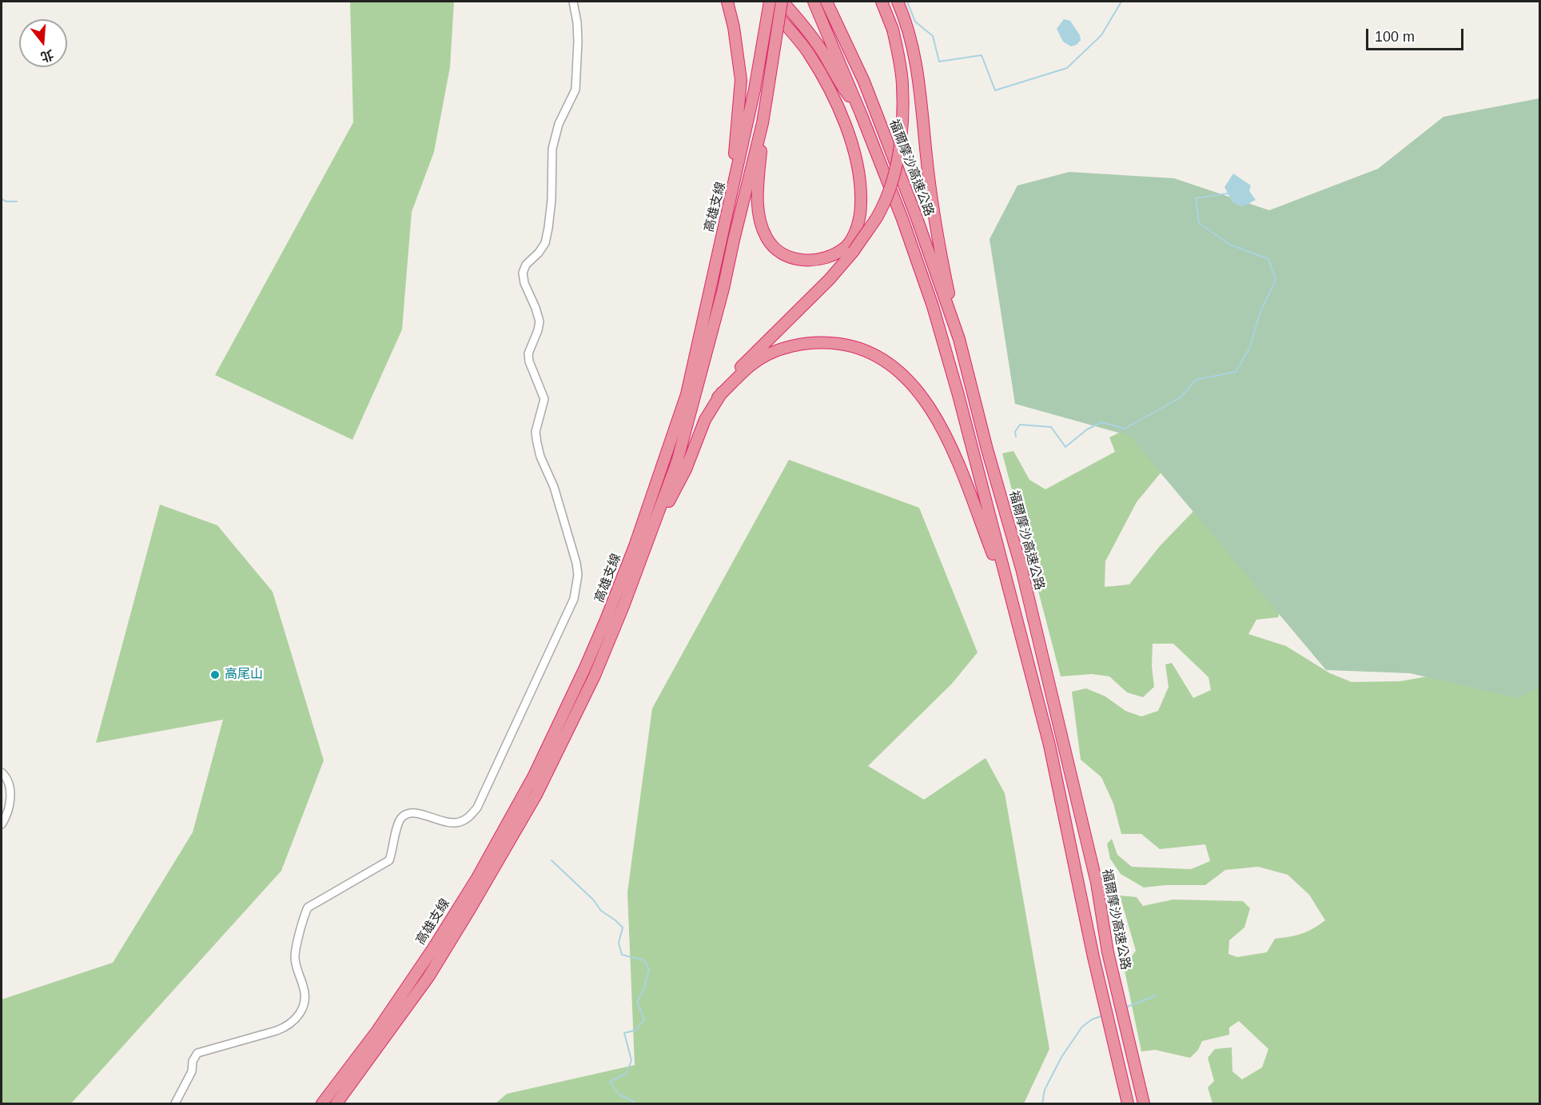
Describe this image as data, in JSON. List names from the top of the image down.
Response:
{
  "streets": {
    "highway": ["福爾摩沙高速公路", "高雄支線"]
  },
  "places": ["高尾山"],
  "scale_bar": "100 m",
  "north": "bottom"
}
